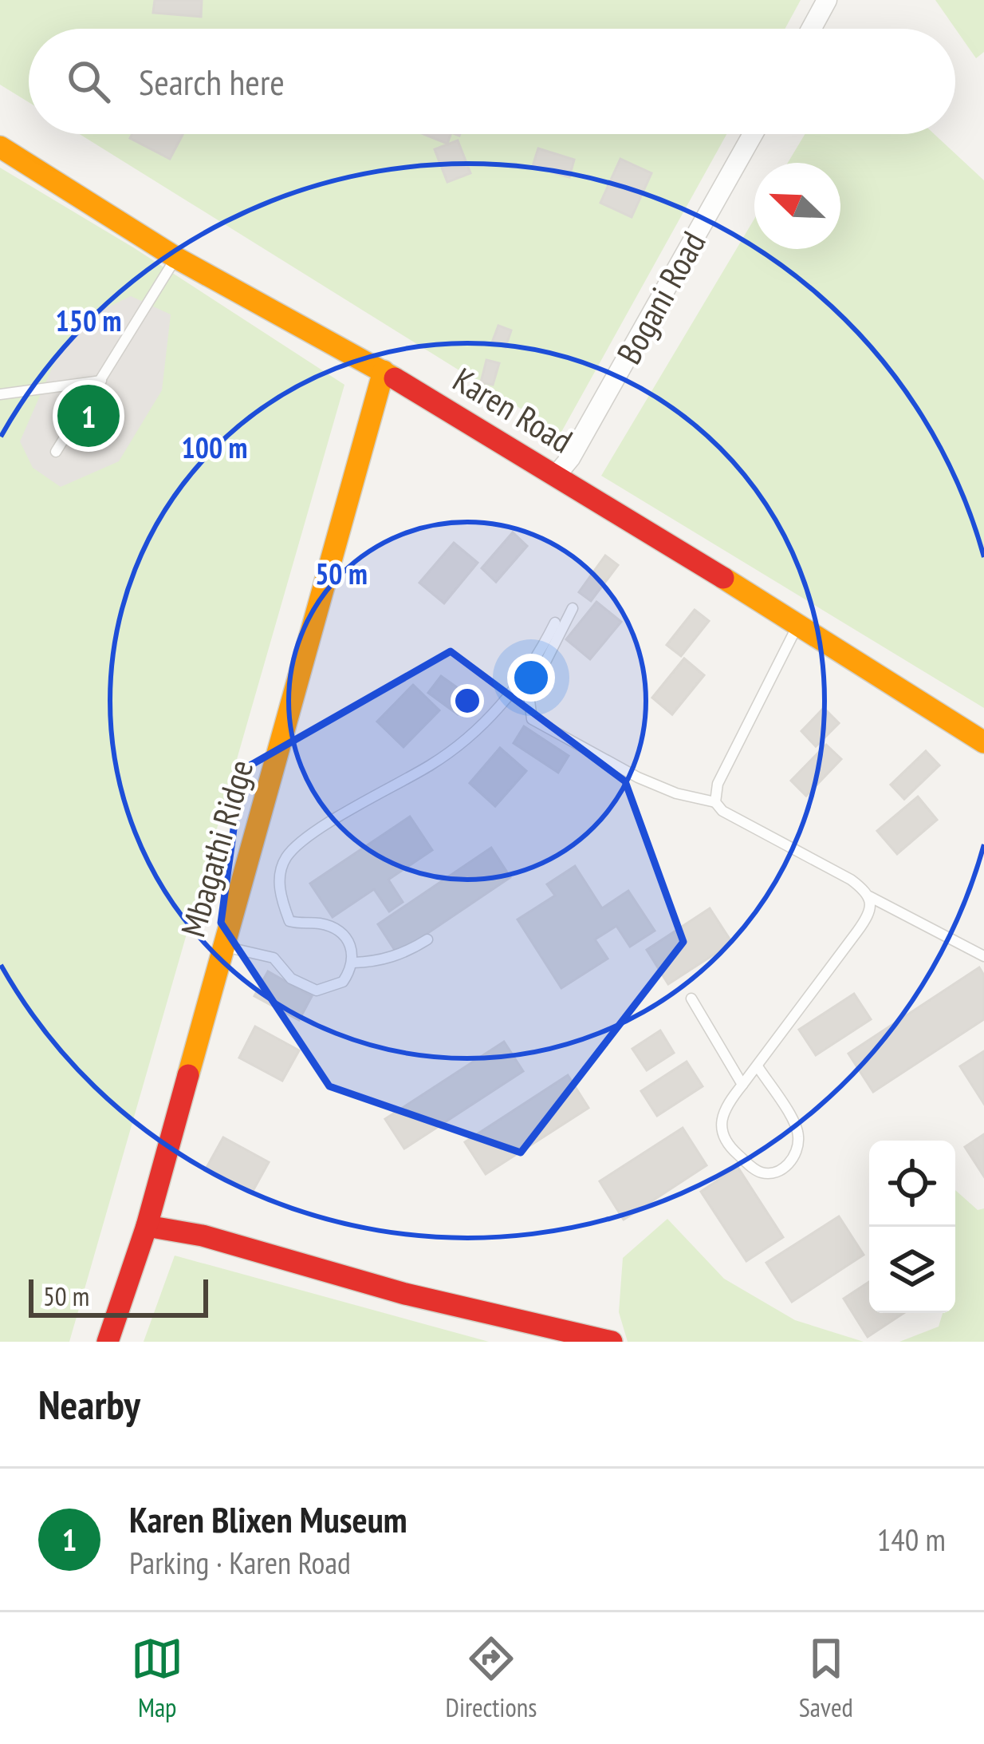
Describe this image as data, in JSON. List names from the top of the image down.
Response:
{
  "streets": {
    "street": ["Bogani Road", "Karen Road", "Mbagathi Ridge"]
  },
  "crossings": [
    ["Bogani Road", "Karen Road"],
    ["Karen Road", "Mbagathi Ridge"]
  ],
  "scale_bar": "50 m",
  "north": "top left",
  "page": {
    "search": "Search here",
    "pins": "1",
    "scale": "50 m",
    "heading": "Nearby",
    "list": [
      {
        "mark": "1",
        "name": "Karen Blixen Museum",
        "note": "Parking · Karen Road",
        "value": "140 m"
      }
    ],
    "nav": ["Map", "Directions", "Saved"]
  },
  "rings": ["150 m", "100 m", "50 m"]
}
